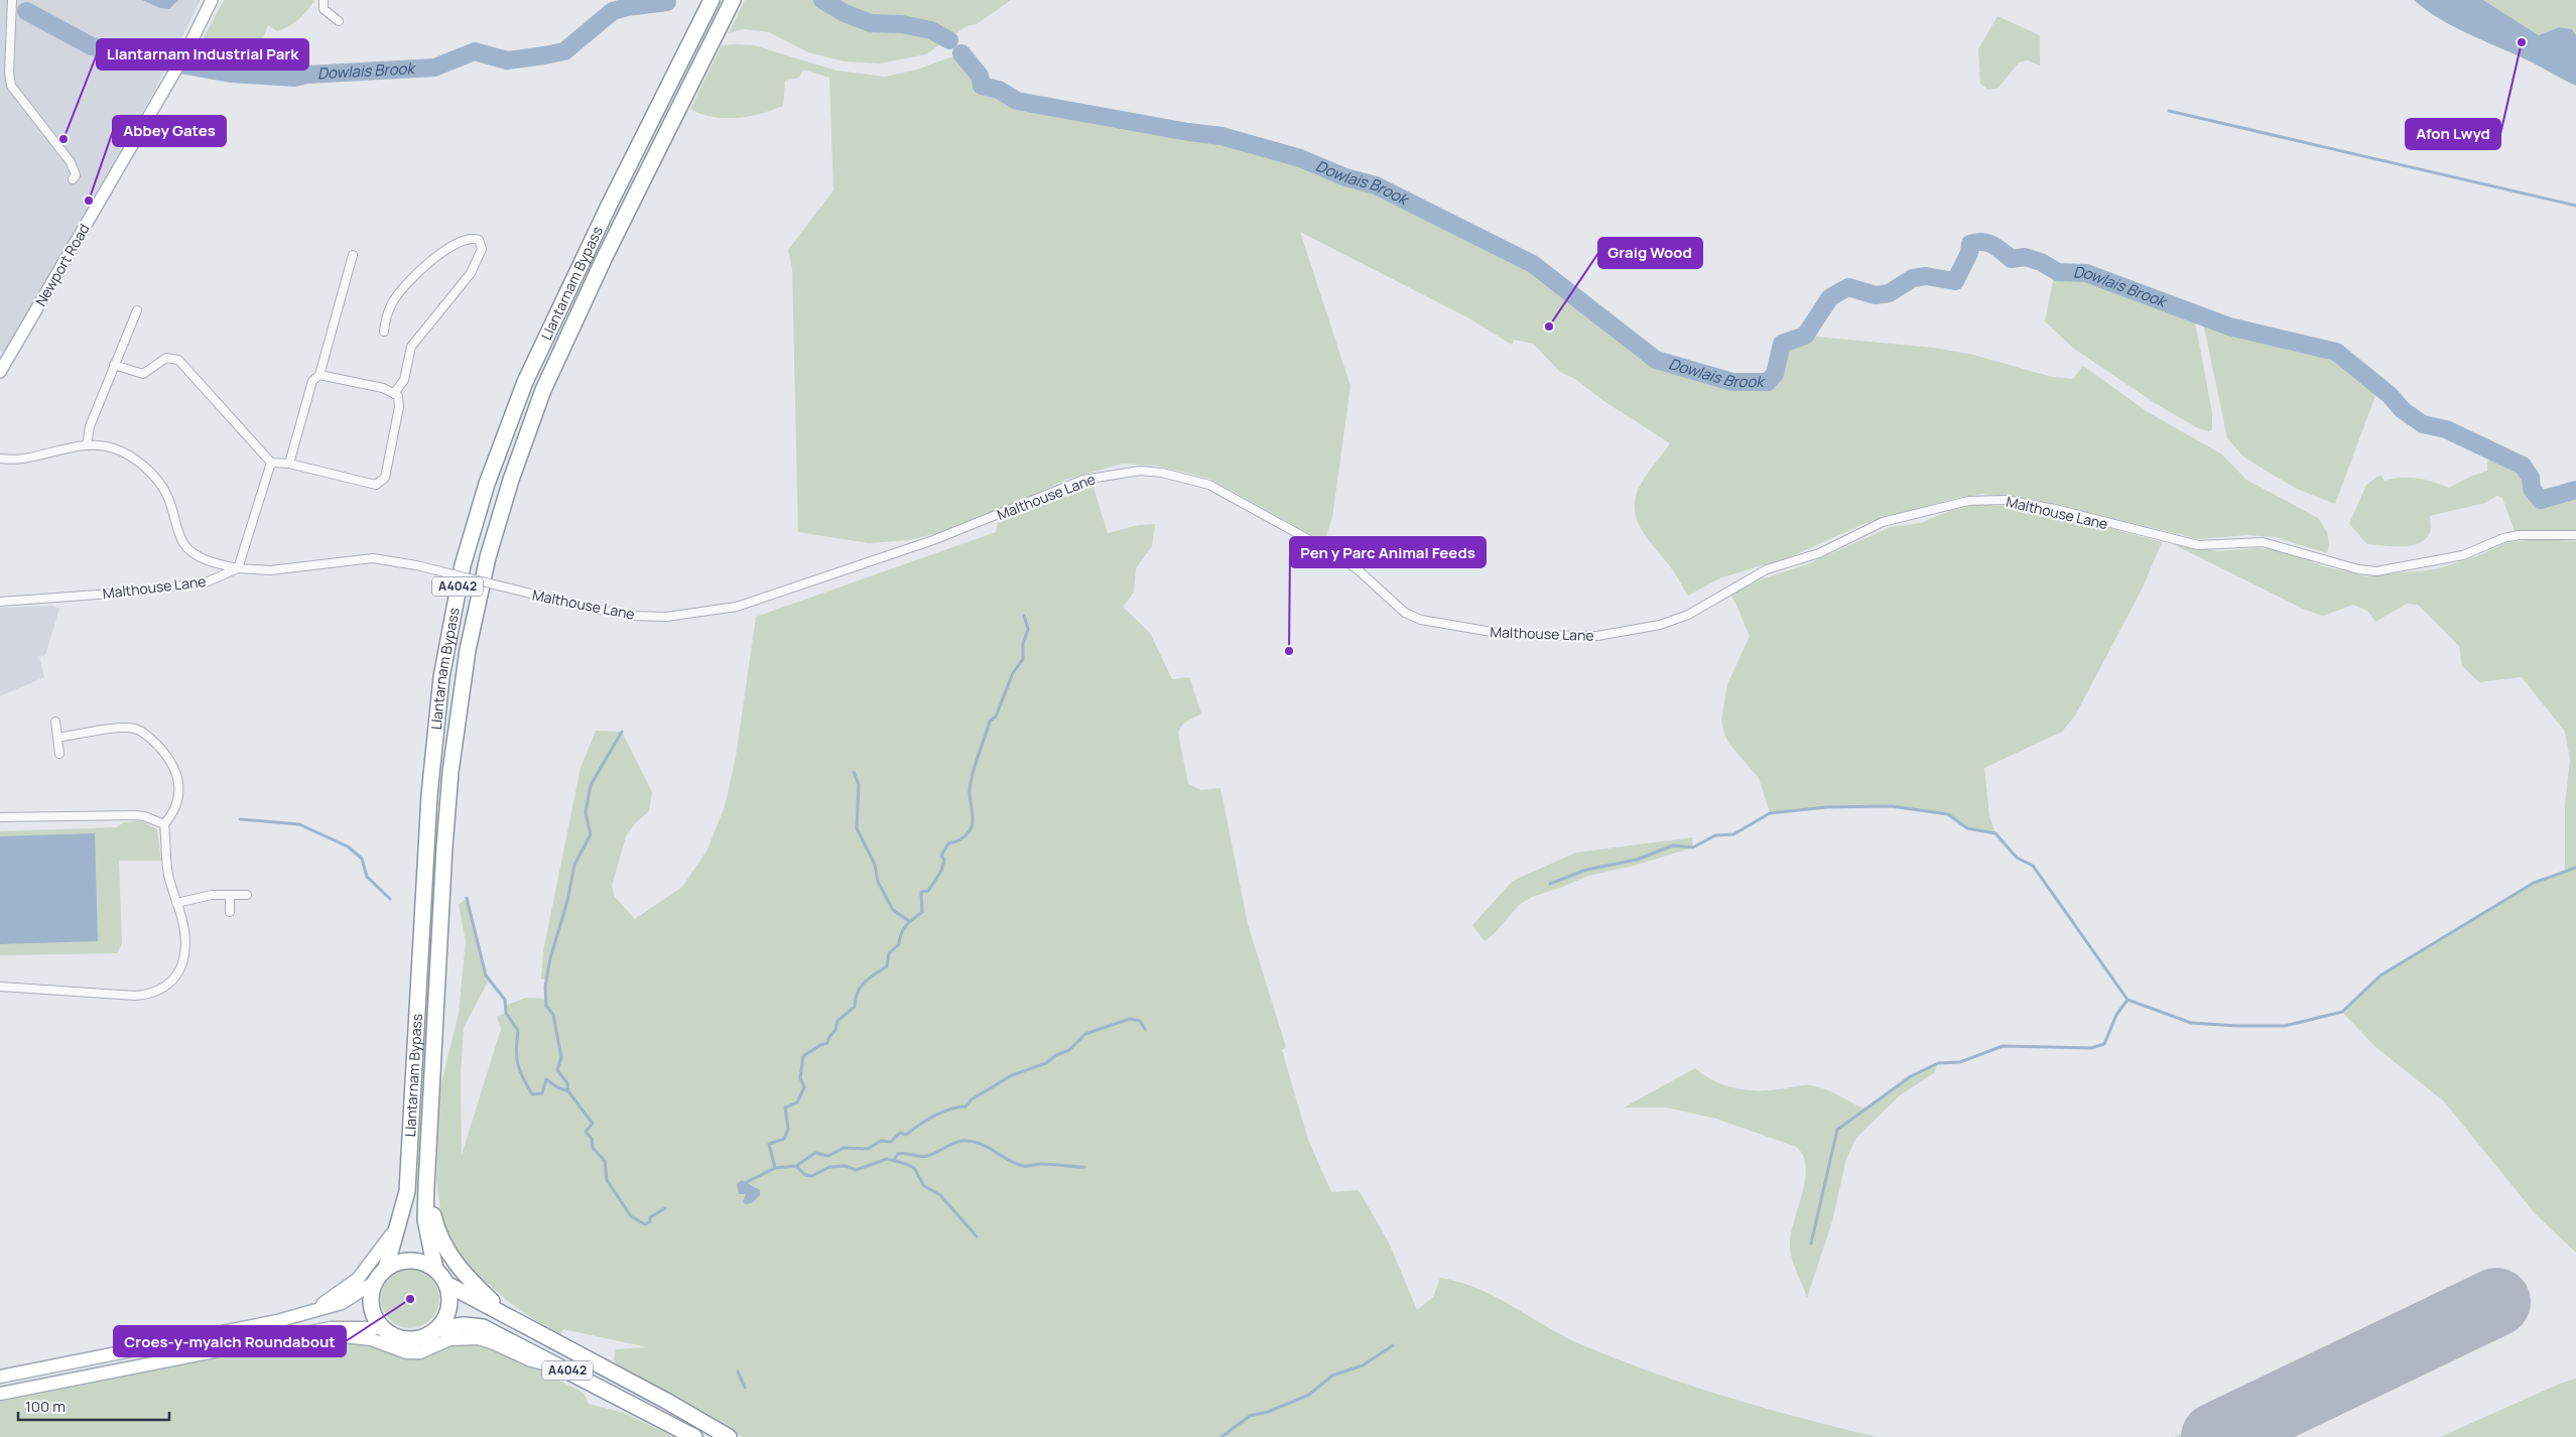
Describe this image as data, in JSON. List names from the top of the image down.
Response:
{
  "streets": {
    "highway": ["Llantarnam Bypass", "A4042"],
    "street": ["Newport Road", "Malthouse Lane"]
  },
  "crossings": [
    ["Llantarnam Bypass", "A4042"]
  ],
  "water": ["Dowlais Brook"],
  "places": [
    "Afon Lwyd",
    "Llantarnam Industrial Park",
    "Abbey Gates",
    "Graig Wood",
    "Pen y Parc Animal Feeds",
    "Croes-y-myalch Roundabout"
  ],
  "scale_bar": "100 m"
}
